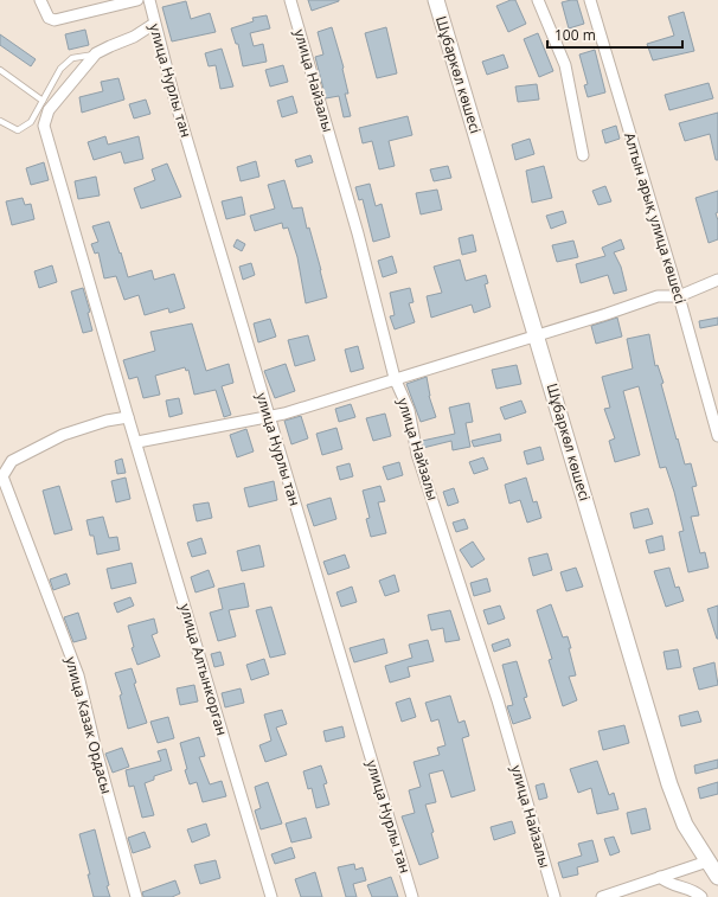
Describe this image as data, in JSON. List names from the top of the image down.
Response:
{
  "streets": {
    "street": [
      "Шұбаркөл көшесі",
      "улица Нурлы тан",
      "улица Найзалы",
      "Алтын арық улица көшесі",
      "улица Алтынкорган",
      "улица Казак Ордасы"
    ]
  },
  "crossings": [
    ["улица Алтынкорган", "улица Казак Ордасы"]
  ],
  "scale_bar": "100 m"
}
